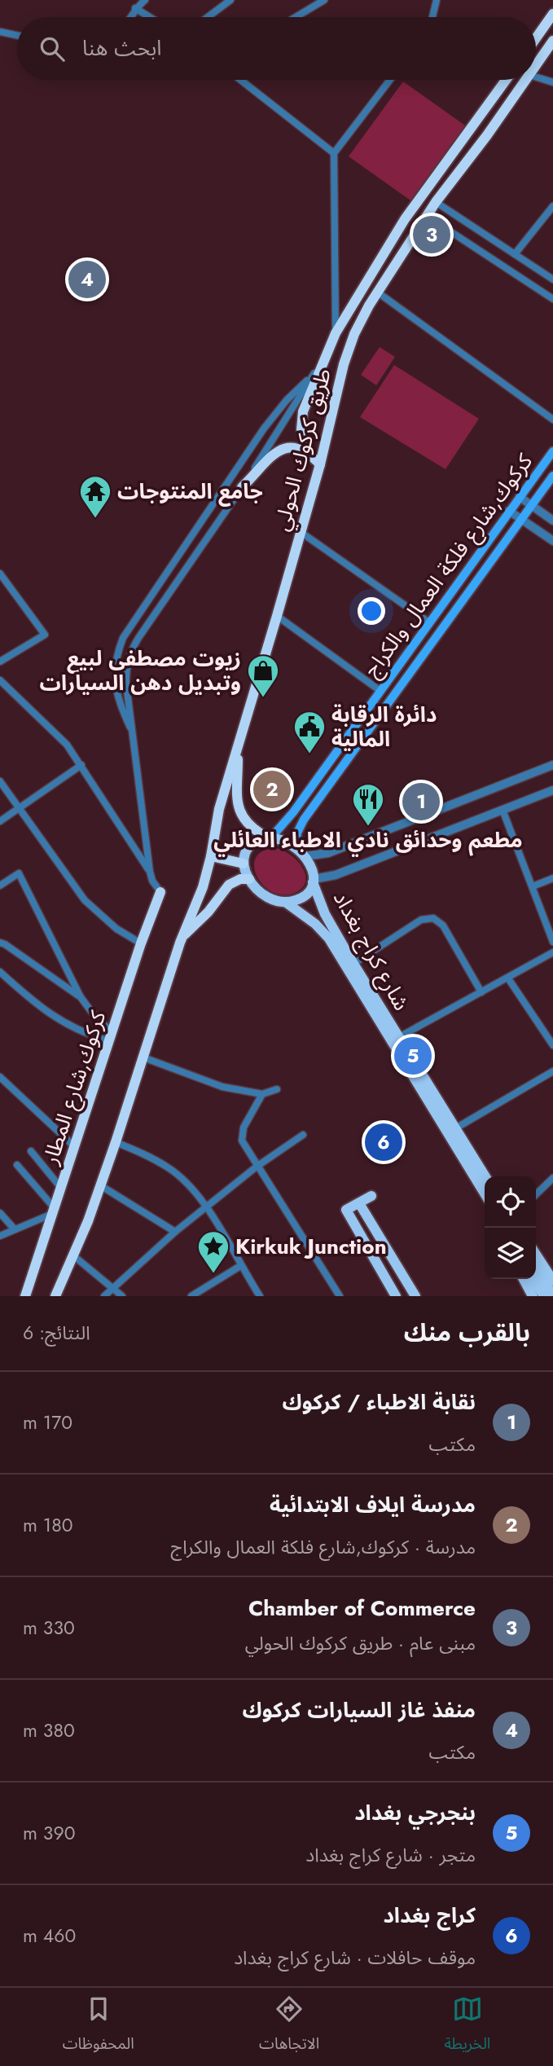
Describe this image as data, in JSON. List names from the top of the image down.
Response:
{
  "streets": {
    "highway": ["طريق كركوك الحولي", "كركوك,شارع المطار"],
    "main road": ["كركوك,شارع فلكة العمال والكراج", "شارع كراج بغداد"]
  },
  "crossings": [
    ["كركوك,شارع فلكة العمال والكراج", "شارع كراج بغداد"]
  ],
  "places": {
    "temple": ["جامع المنتوجات"],
    "shop": ["زيوت مصطفى لبيع وتبديل دهن السيارات"],
    "public building": ["دائرة الرقابة المالية"],
    "restaurant": ["مطعم وحدائق نادي الاطباء العائلي"],
    "place": ["Kirkuk Junction"]
  },
  "page": {
    "search": "ابحث هنا",
    "pins": [
      "3",
      "4",
      "2",
      "1",
      "5",
      "6"
    ],
    "heading": ["بالقرب منك", "النتائج: 6"],
    "list": [
      {
        "mark": "1",
        "name": "نقابة الاطباء / كركوك",
        "note": "مكتب",
        "value": "170 m"
      },
      {
        "mark": "2",
        "name": "مدرسة ايلاف الابتدائية",
        "note": "مدرسة · كركوك,شارع فلكة العمال والكراج",
        "value": "180 m"
      },
      {
        "mark": "3",
        "name": "Chamber of Commerce",
        "note": "مبنى عام · طريق كركوك الحولي",
        "value": "330 m"
      },
      {
        "mark": "4",
        "name": "منفذ غاز السيارات كركوك",
        "note": "مكتب",
        "value": "380 m"
      },
      {
        "mark": "5",
        "name": "بنجرجي بغداد",
        "note": "متجر · شارع كراج بغداد",
        "value": "390 m"
      },
      {
        "mark": "6",
        "name": "كراج بغداد",
        "note": "موقف حافلات · شارع كراج بغداد",
        "value": "460 m"
      }
    ],
    "nav": ["الخريطة", "الاتجاهات", "المحفوظات"]
  }
}
